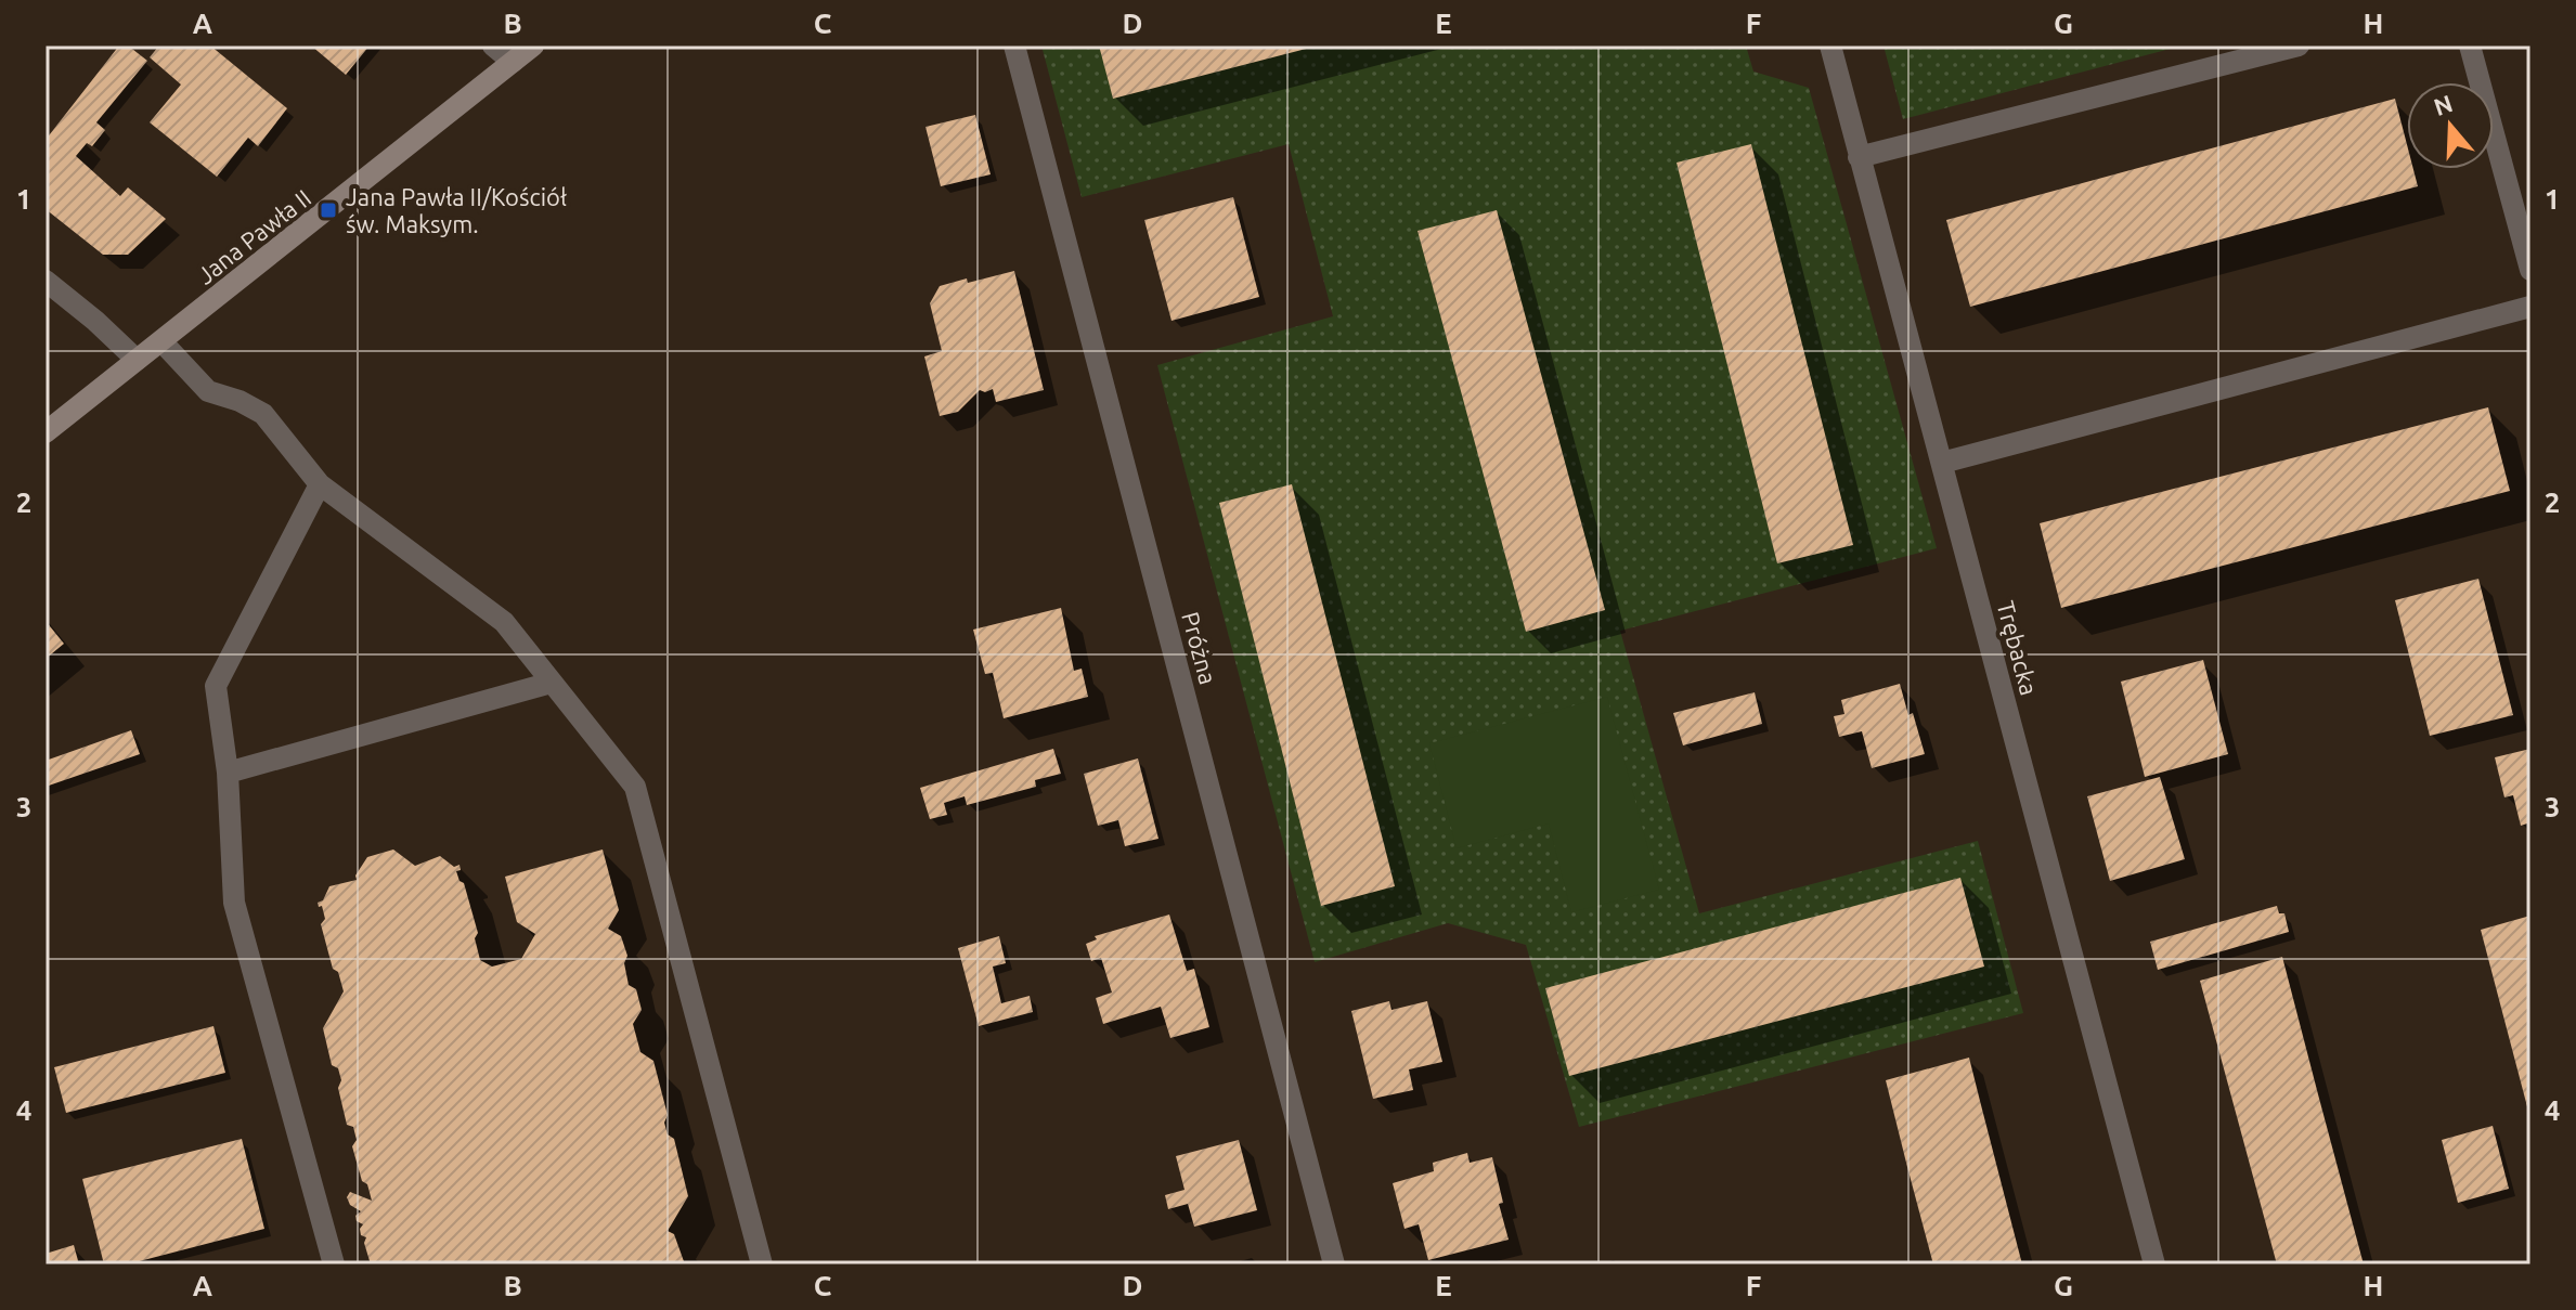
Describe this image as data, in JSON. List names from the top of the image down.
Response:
{
  "streets": {
    "street": ["Jana Pawła II", "Próżna", "Trębacka"]
  },
  "places": {
    "transit": ["Jana Pawła II/Kościół św. Maksym."]
  },
  "north": "top",
  "grid": {
    "columns": [
      "A",
      "B",
      "C",
      "D",
      "E",
      "F",
      "G",
      "H"
    ],
    "rows": [
      "1",
      "2",
      "3",
      "4"
    ]
  }
}
